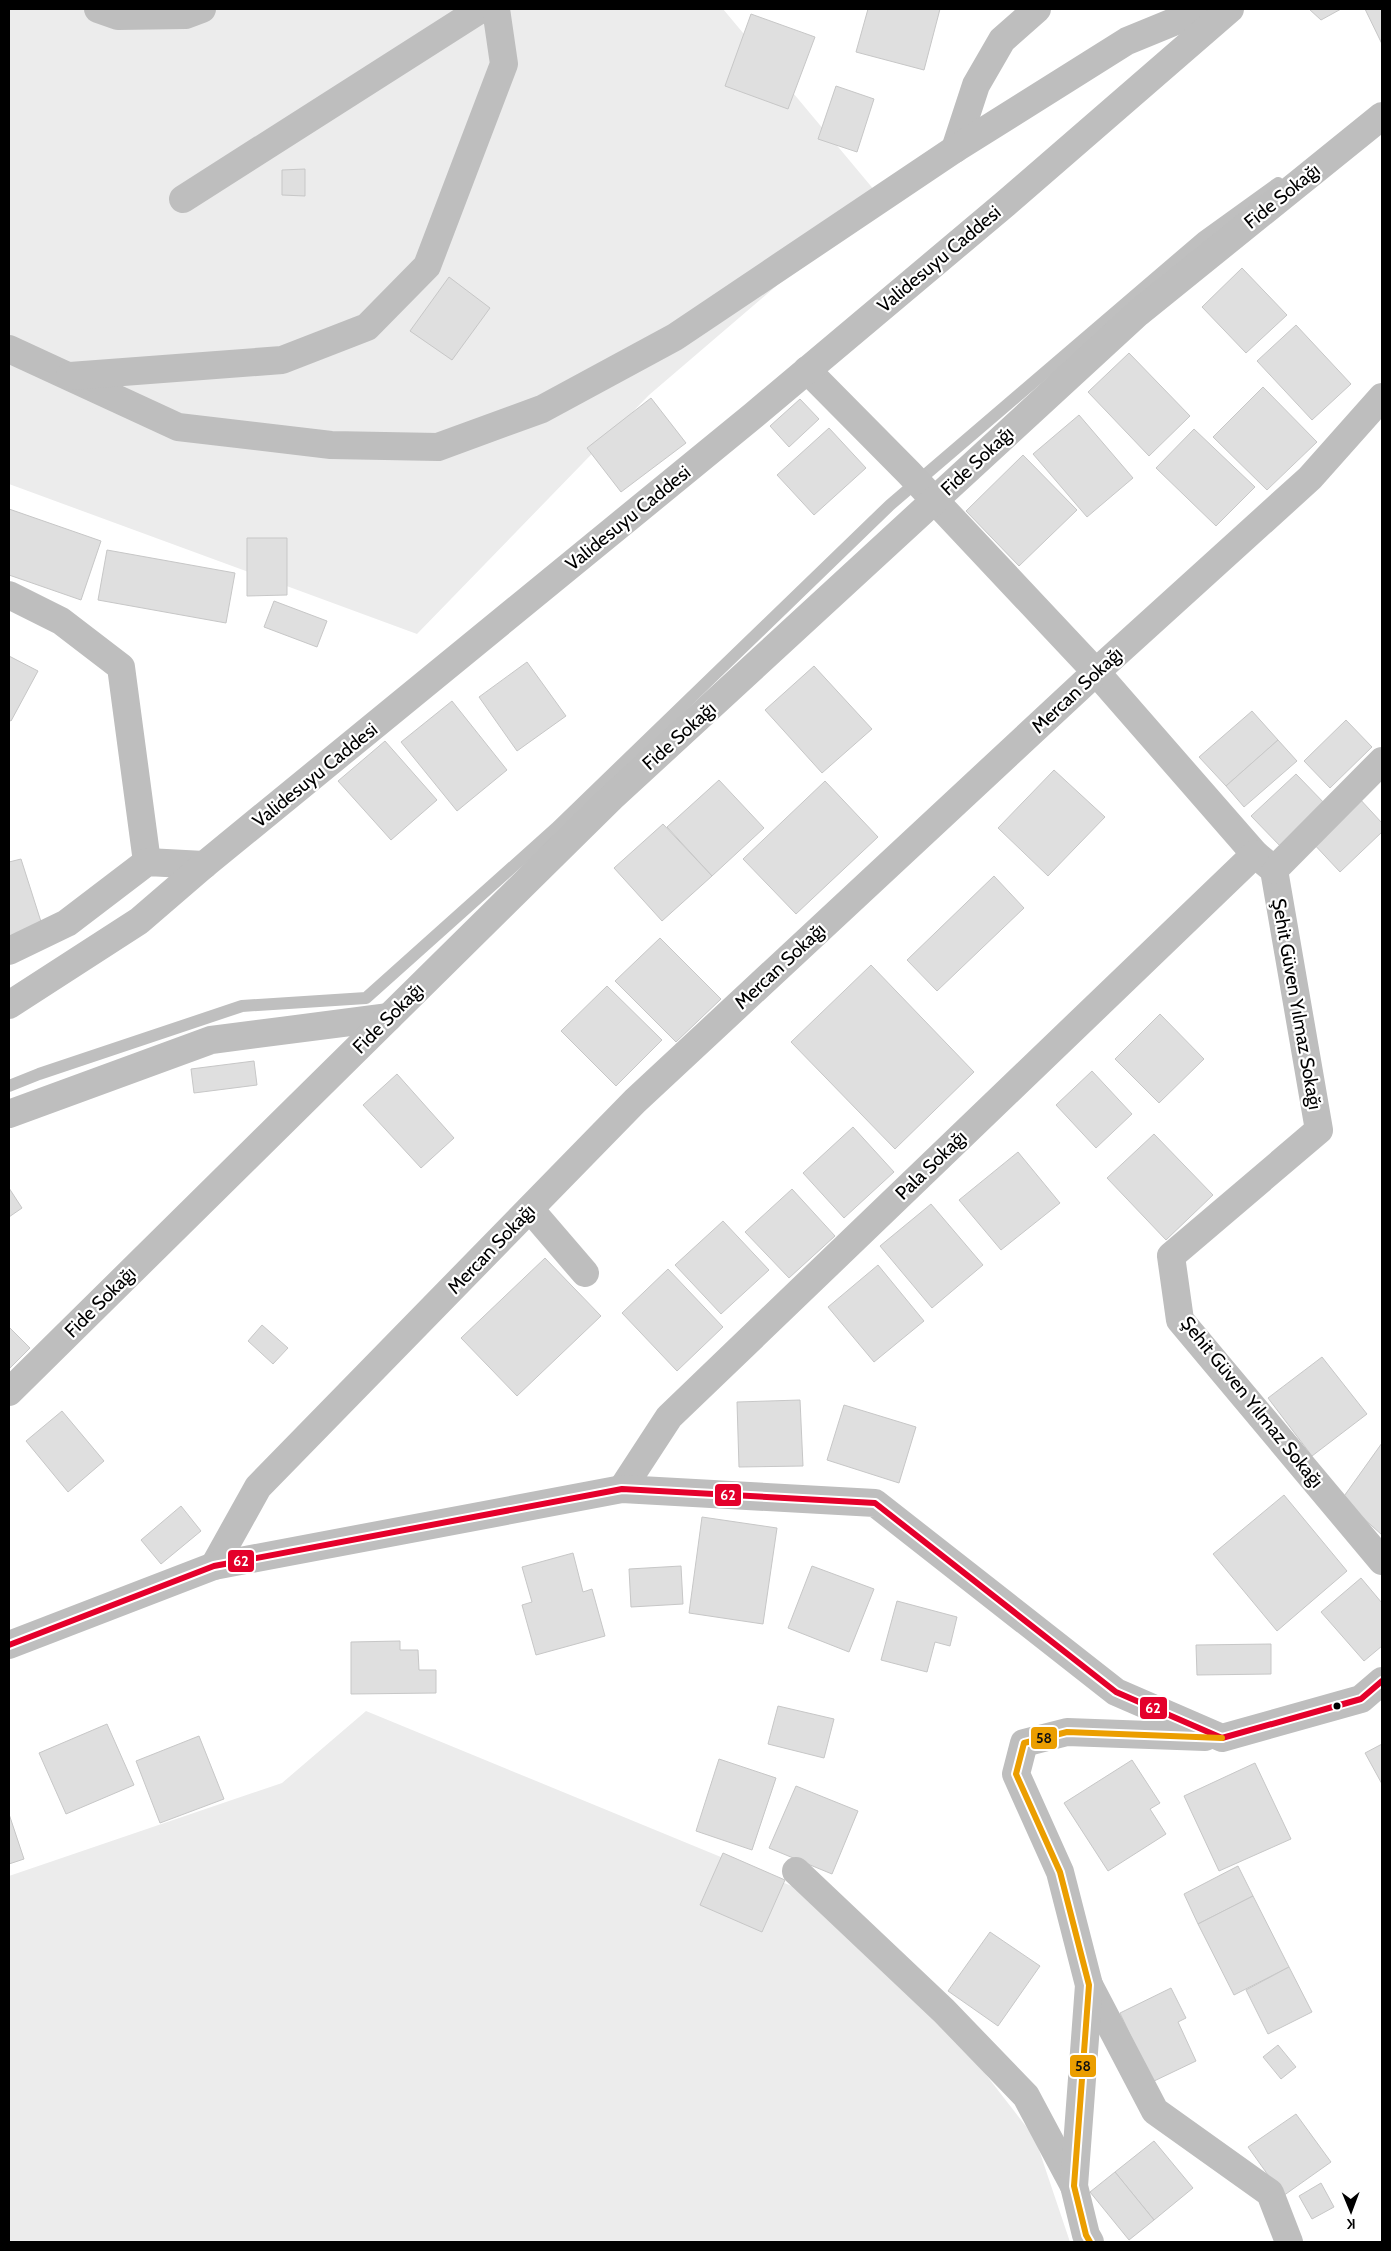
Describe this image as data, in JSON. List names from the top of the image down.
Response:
{
  "streets": {
    "street": [
      "Fide Sokağı",
      "Validesuyu Caddesi",
      "Mercan Sokağı",
      "Şehit Güven Yılmaz Sokağı",
      "Pala Sokağı"
    ]
  },
  "crossings": [
    ["Şehit Güven Yılmaz Sokağı", "Pala Sokağı"]
  ],
  "lines": ["transit line 62", "transit line 58"],
  "north": "bottom"
}
